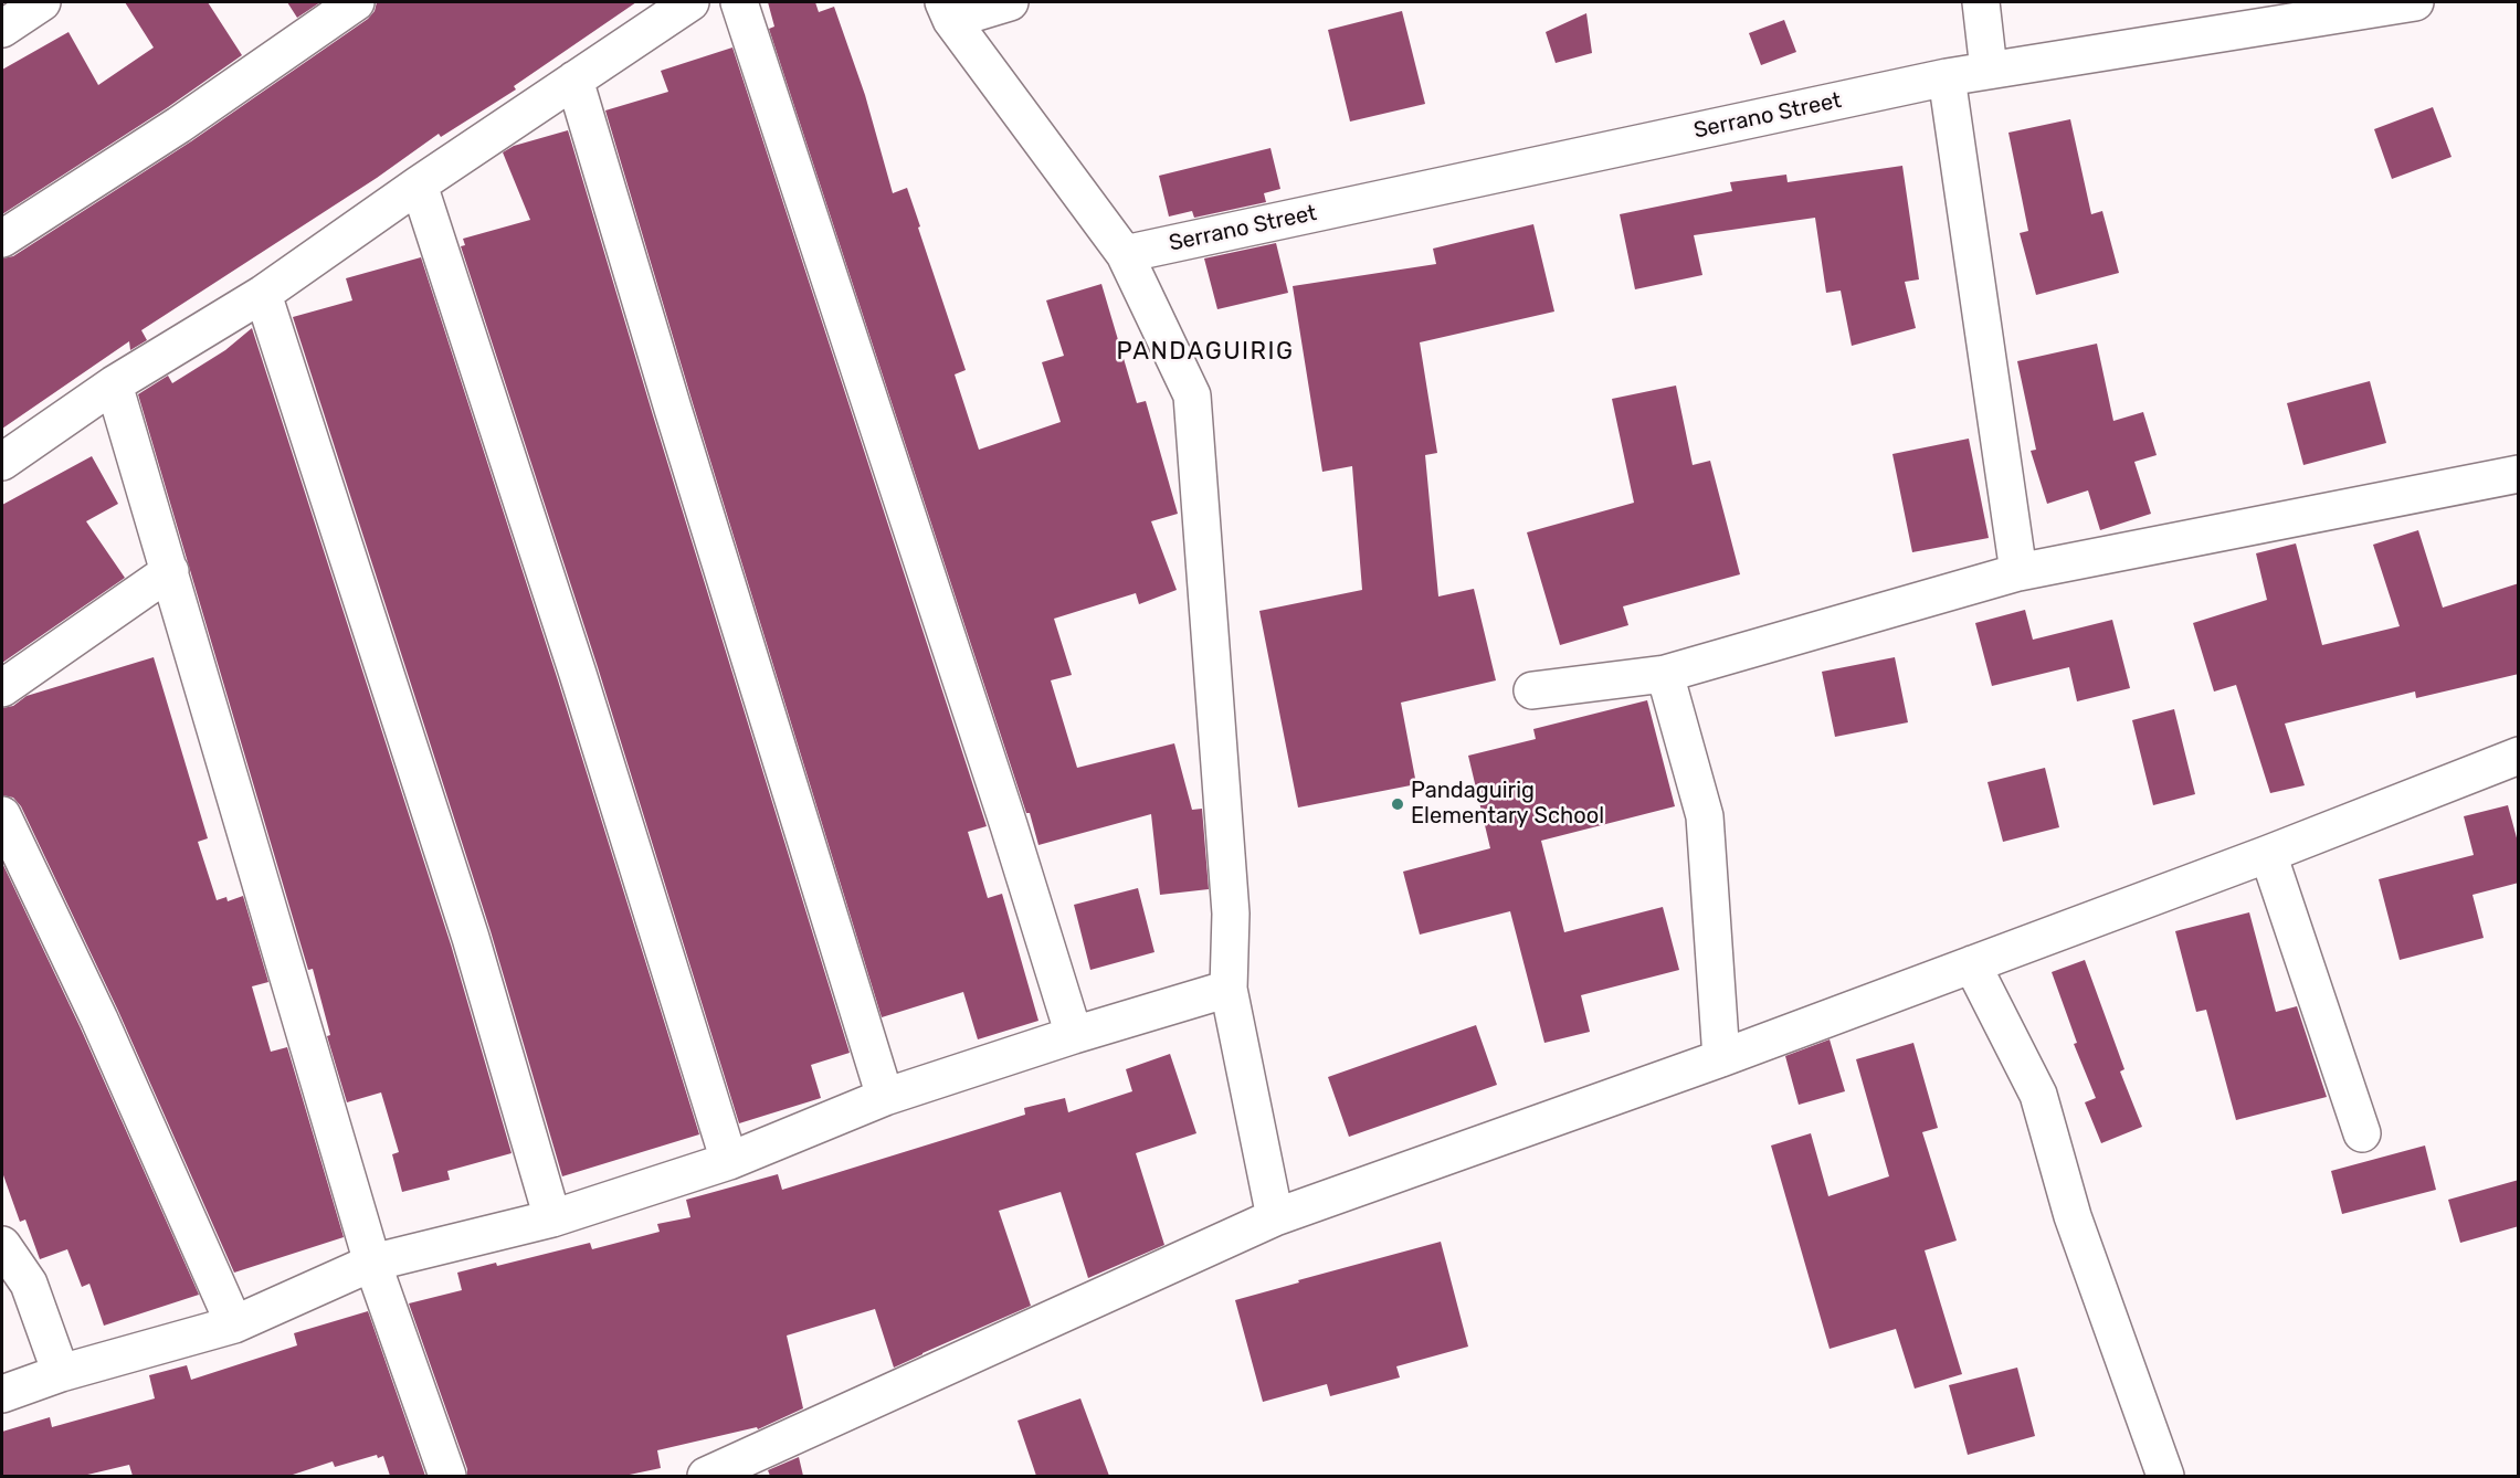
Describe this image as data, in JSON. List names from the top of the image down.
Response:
{
  "streets": {
    "street": ["Serrano Street"]
  },
  "districts": ["PANDAGUIRIG"],
  "places": ["Pandaguirig Elementary School"]
}
